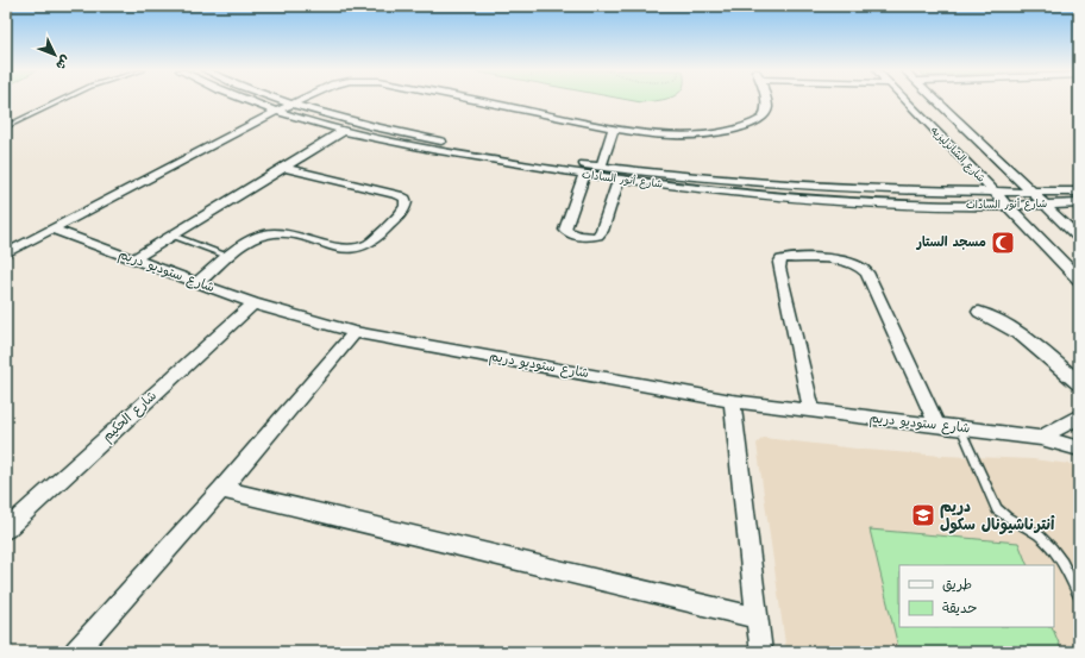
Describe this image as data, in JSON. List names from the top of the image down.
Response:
{
  "streets": {
    "street": [
      "شارع الشانزليزيه",
      "شارع أنور السادات",
      "شارع ستوديو دريم",
      "شارع الحكيم"
    ]
  },
  "crossings": [
    ["شارع الشانزليزيه", "شارع أنور السادات"],
    ["شارع ستوديو دريم", "شارع الحكيم"]
  ],
  "places": {
    "mosque": ["مسجد الستار"],
    "school or university": ["دريم أنترناشيونال سكول"]
  },
  "legend": ["طريق", "حديقة"],
  "north": "bottom right"
}
